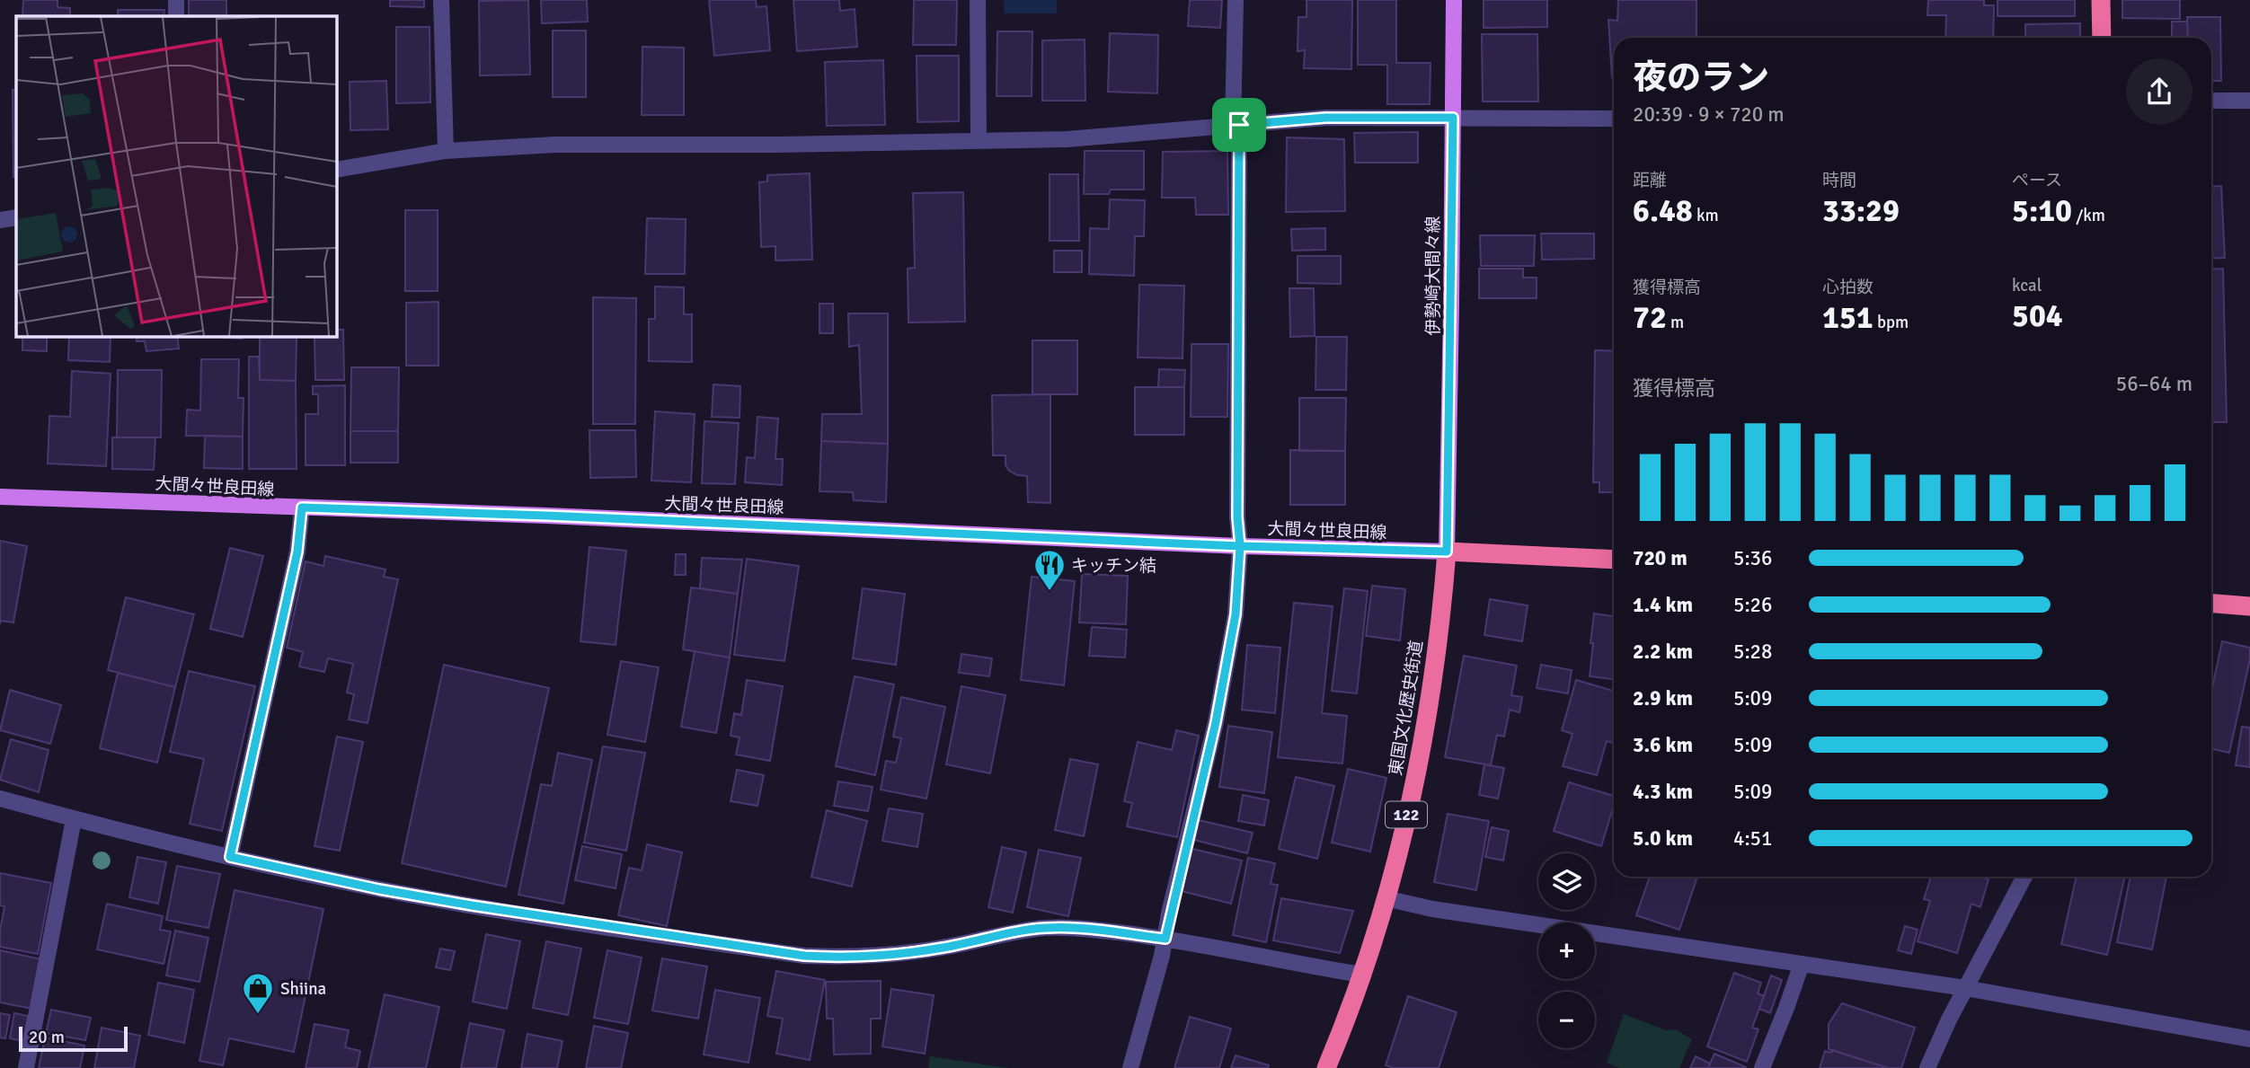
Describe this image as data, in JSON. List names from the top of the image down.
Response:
{
  "streets": {
    "highway": ["東国文化歴史街道", "122"],
    "main road": ["伊勢崎大間々線", "大間々世良田線"]
  },
  "crossings": [
    ["伊勢崎大間々線", "大間々世良田線"],
    ["伊勢崎大間々線", "東国文化歴史街道"],
    ["大間々世良田線", "東国文化歴史街道"]
  ],
  "places": {
    "restaurant": ["キッチン結"],
    "shop": ["Shiina"]
  },
  "scale_bar": "20 m",
  "page": {
    "heading": ["夜のラン", "20:39 · 9 × 720 m"],
    "stats": [
      ["距離", "6.48 km"],
      ["時間", "33:29"],
      ["ペース", "5:10 /km"],
      ["獲得標高", "72 m"],
      ["心拍数", "151 bpm"],
      ["kcal", "504"]
    ],
    "chart": ["獲得標高", "56–64 m"],
    "list": [
      {
        "name": "720 m",
        "note": "5:36"
      },
      {
        "name": "1.4 km",
        "note": "5:26"
      },
      {
        "name": "2.2 km",
        "note": "5:28"
      },
      {
        "name": "2.9 km",
        "note": "5:09"
      },
      {
        "name": "3.6 km",
        "note": "5:09"
      },
      {
        "name": "4.3 km",
        "note": "5:09"
      },
      {
        "name": "5.0 km",
        "note": "4:51"
      }
    ],
    "map_buttons": ["+", "−"],
    "scale": "20 m"
  }
}
